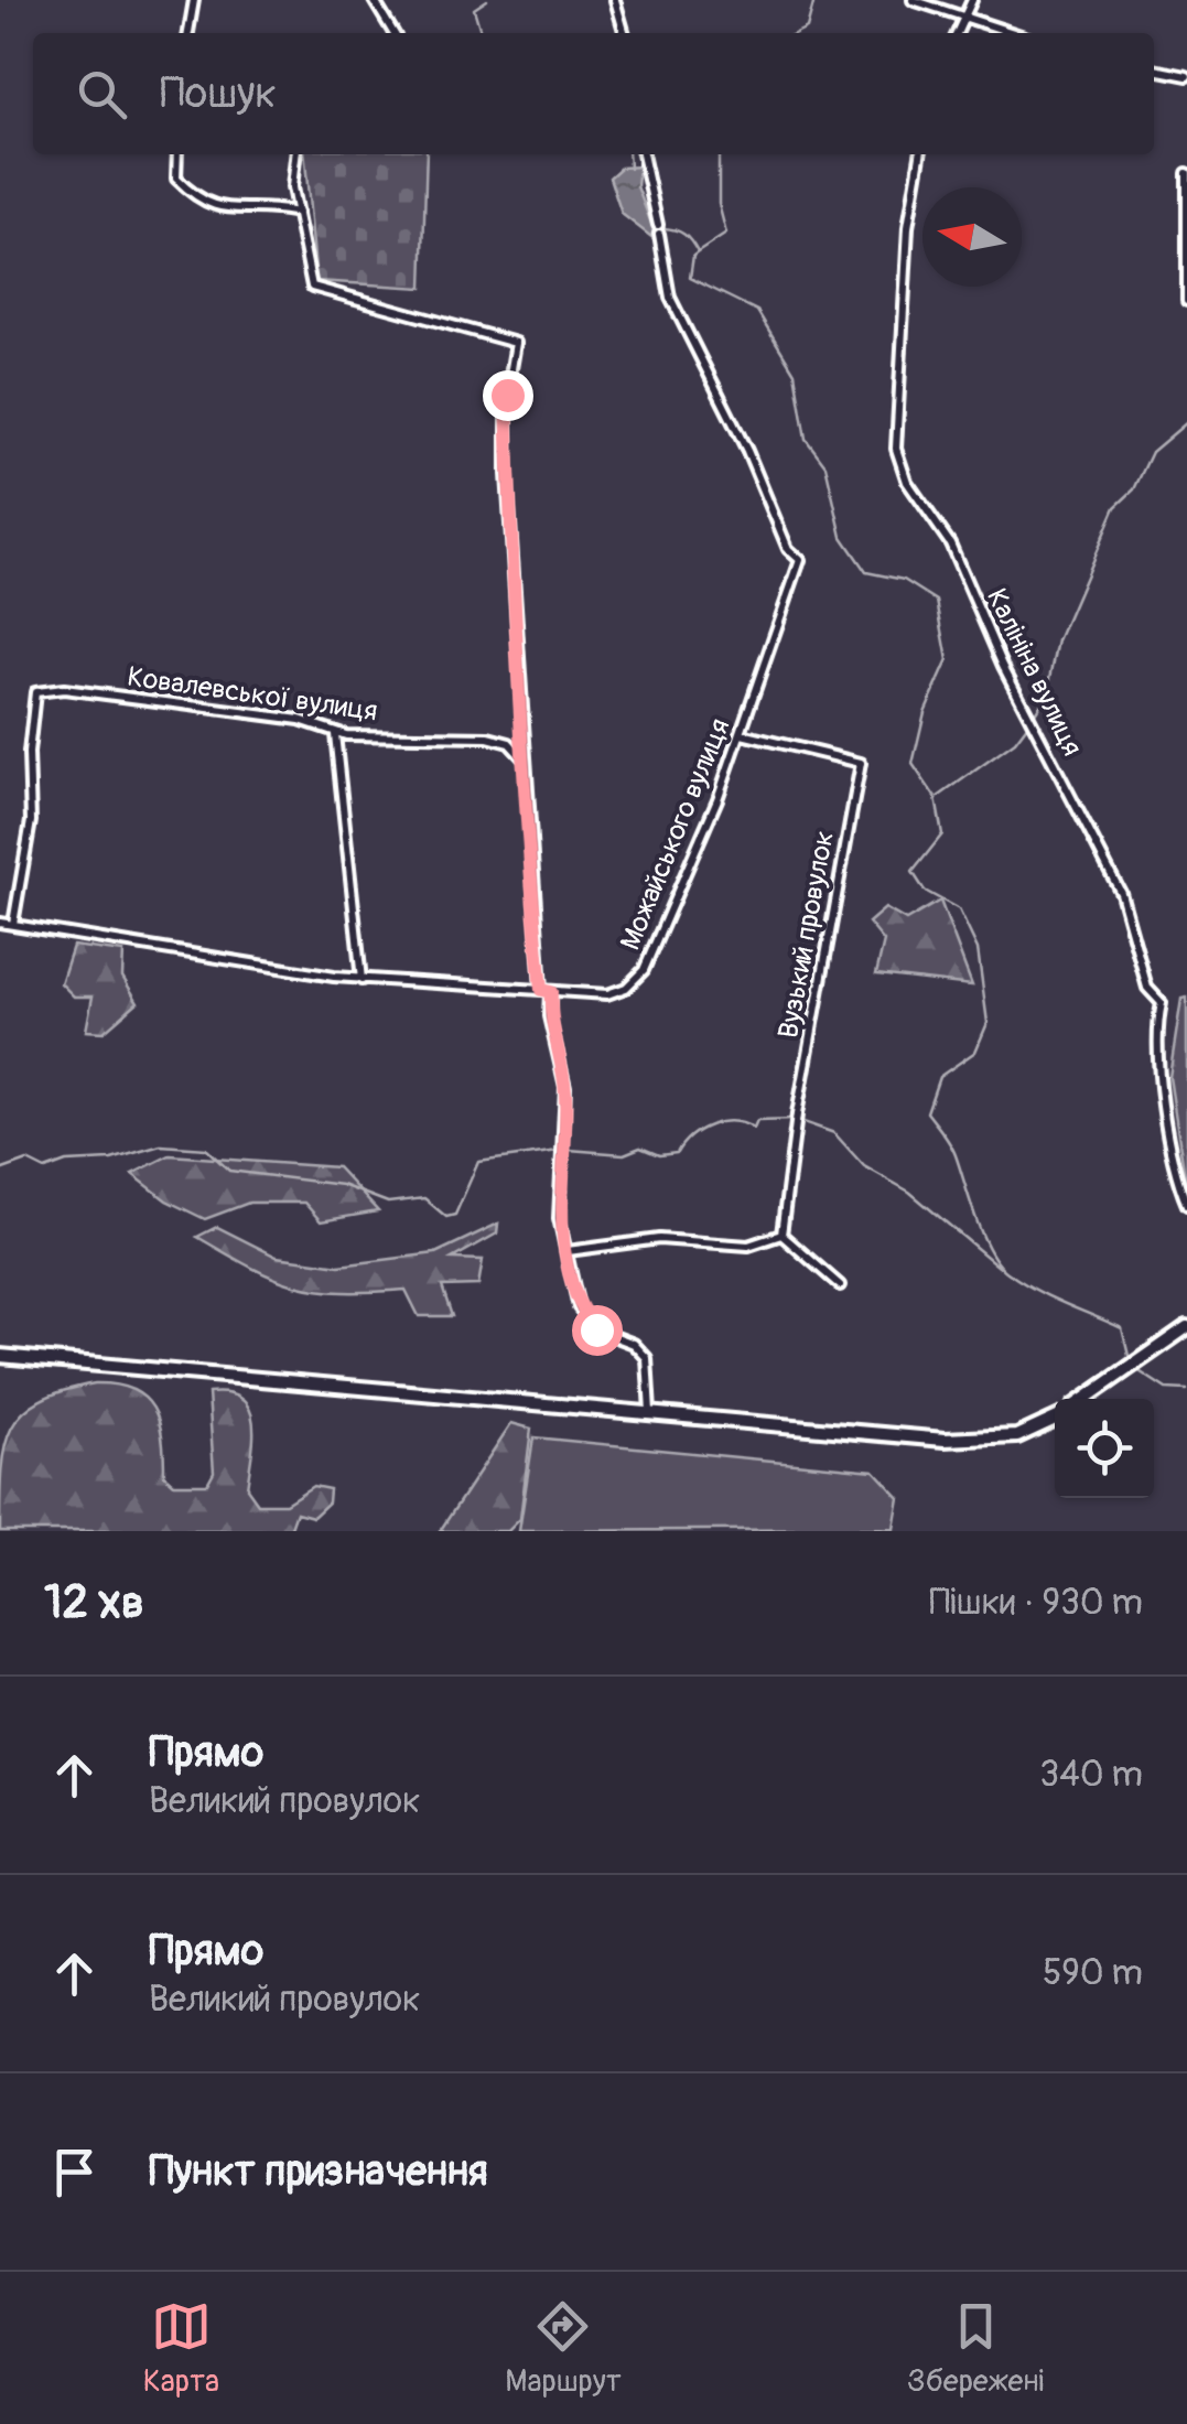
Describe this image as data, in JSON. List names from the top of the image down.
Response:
{
  "streets": {
    "street": [
      "Калініна вулиця",
      "Ковалевської вулиця",
      "Можайського вулиця",
      "Вузький провулок"
    ]
  },
  "crossings": [
    ["Ковалевської вулиця", "Можайського вулиця"],
    ["Можайського вулиця", "Вузький провулок"]
  ],
  "north": "left",
  "page": {
    "search": "Пошук",
    "heading": ["12 хв", "Пішки · 930 m"],
    "list": [
      ["Прямо", "Великий провулок", "340 m"],
      ["Прямо", "Великий провулок", "590 m"],
      "Пункт призначення"
    ],
    "nav": ["Карта", "Маршрут", "Збережені"]
  }
}
